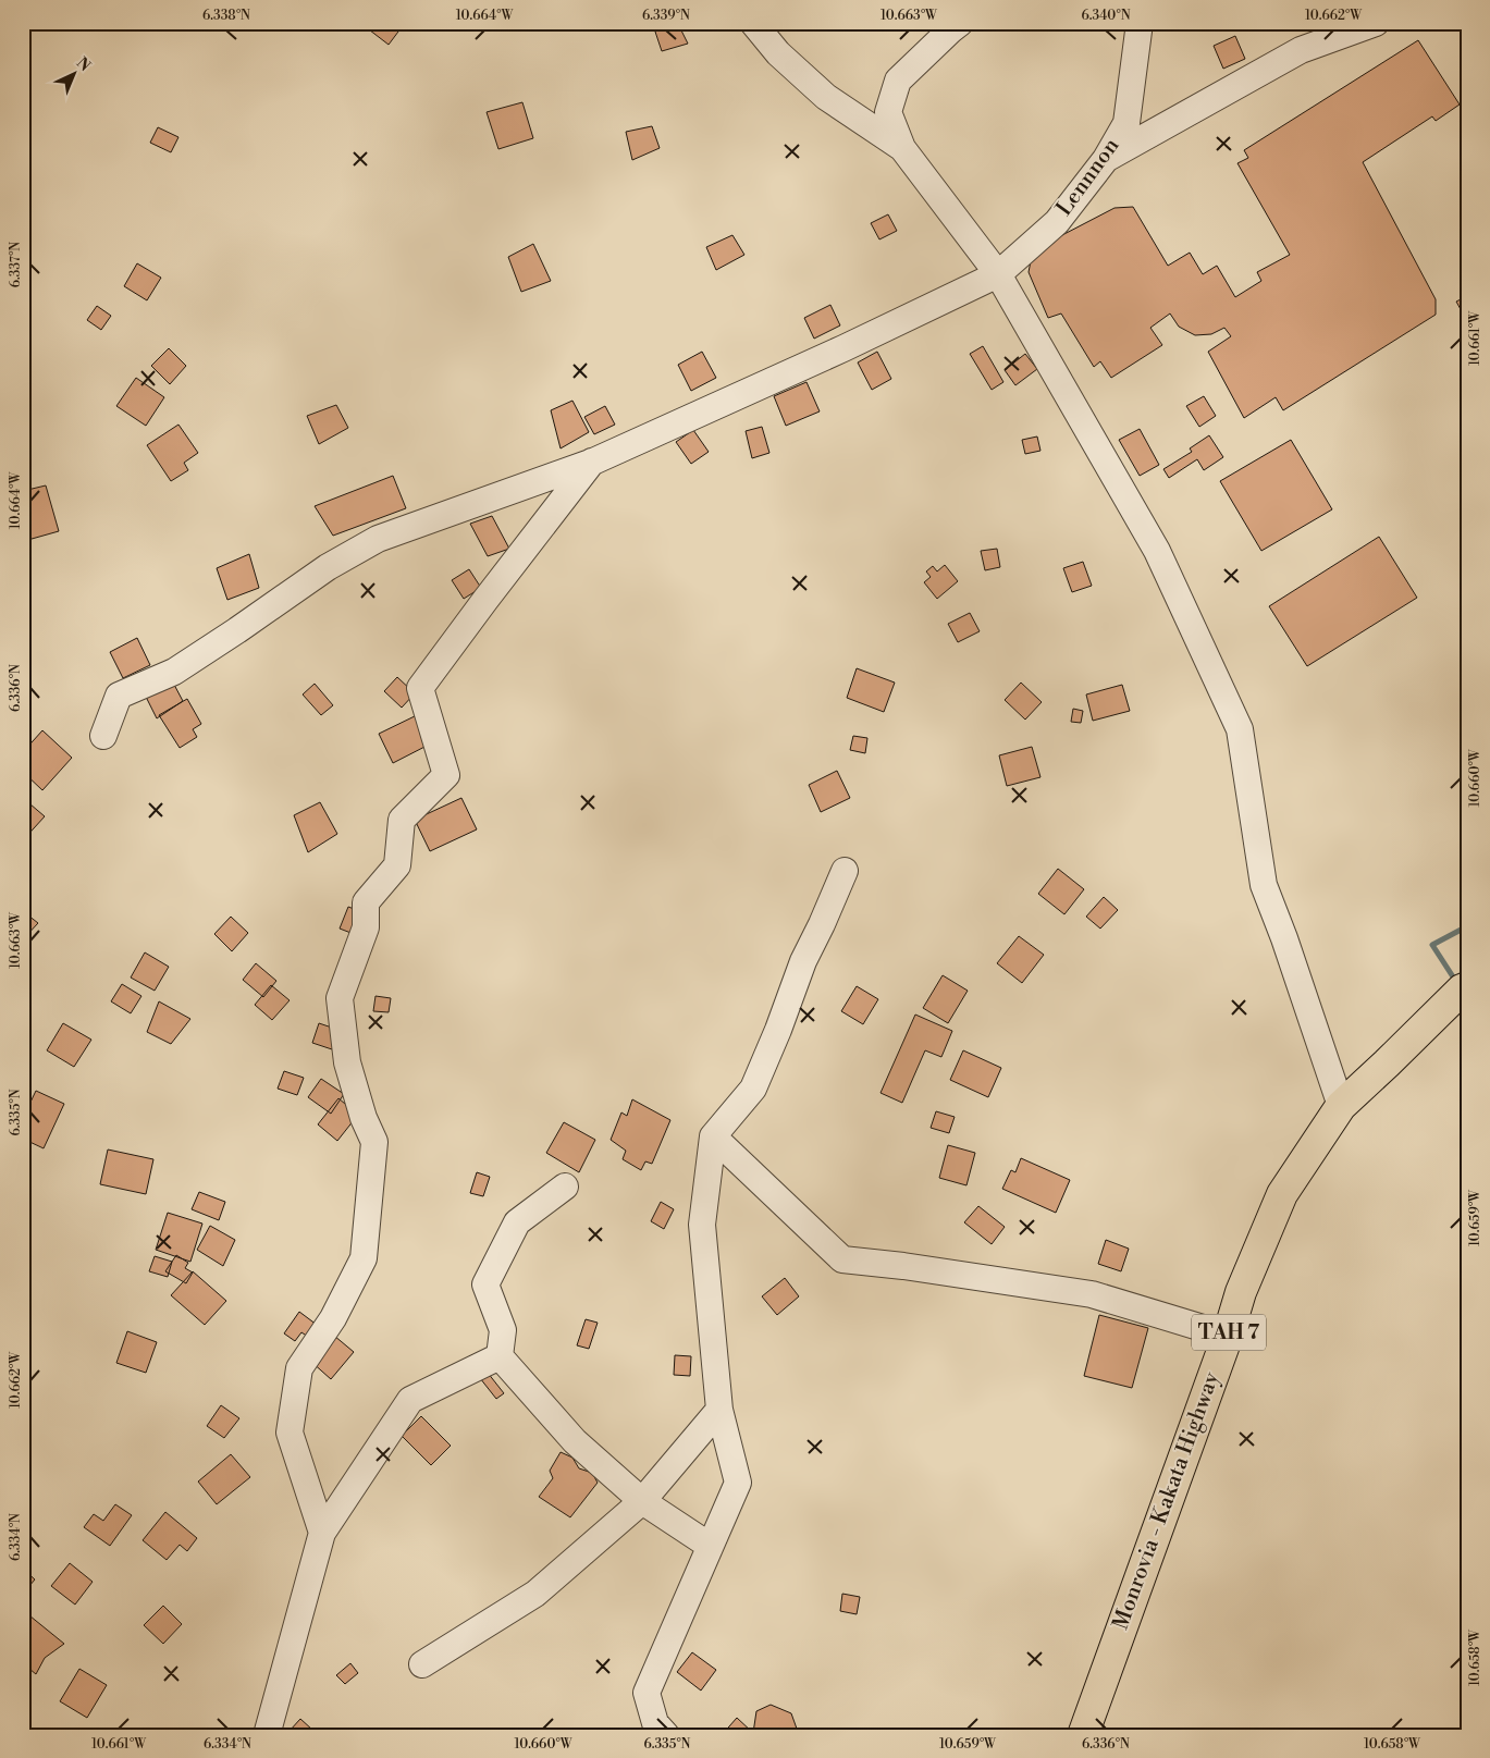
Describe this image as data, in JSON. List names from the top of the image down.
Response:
{
  "streets": {
    "highway": ["TAH 7", "Monrovia - Kakata Highway"],
    "street": ["Lennnon"]
  },
  "north": "top right",
  "coordinates": [
    "6.338°N",
    "10.664°W",
    "6.339°N",
    "10.663°W",
    "6.340°N",
    "10.662°W",
    "6.337°N",
    "10.661°W",
    "6.336°N",
    "10.660°W",
    "6.335°N",
    "10.659°W",
    "6.334°N",
    "10.658°W"
  ]
}
